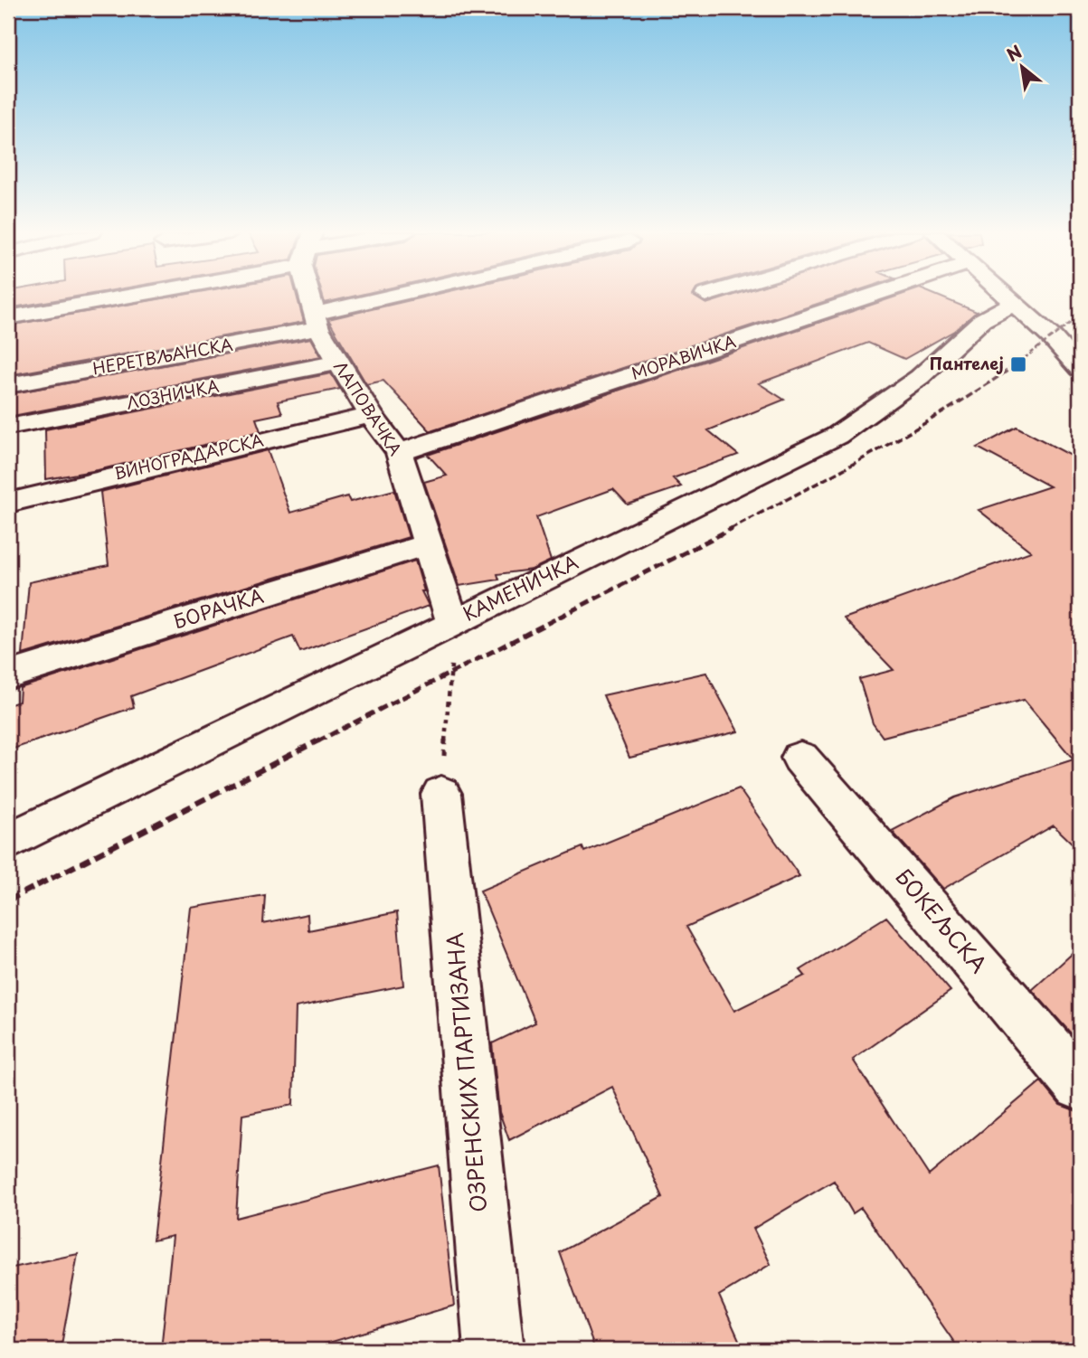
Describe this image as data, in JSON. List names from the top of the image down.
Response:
{
  "streets": {
    "main road": [
      "НЕРЕТВЉАНСКА",
      "МОРАВИЧКА",
      "ЛОЗНИЧКА",
      "ЛАПОВАЧКА",
      "ВИНОГРАДАРСКА",
      "КАМЕНИЧКА",
      "БОРАЧКА",
      "БОКЕЉСКА",
      "ОЗРЕНСКИХ ПАРТИЗАНА"
    ]
  },
  "crossings": [
    ["НЕРЕТВЉАНСКА", "ЛАПОВАЧКА"],
    ["МОРАВИЧКА", "ЛАПОВАЧКА"],
    ["ЛОЗНИЧКА", "ЛАПОВАЧКА"],
    ["ЛАПОВАЧКА", "ВИНОГРАДАРСКА"],
    ["ЛАПОВАЧКА", "КАМЕНИЧКА"],
    ["ЛАПОВАЧКА", "БОРАЧКА"]
  ],
  "places": {
    "transit": ["Пантелеј"]
  },
  "north": "top left"
}
